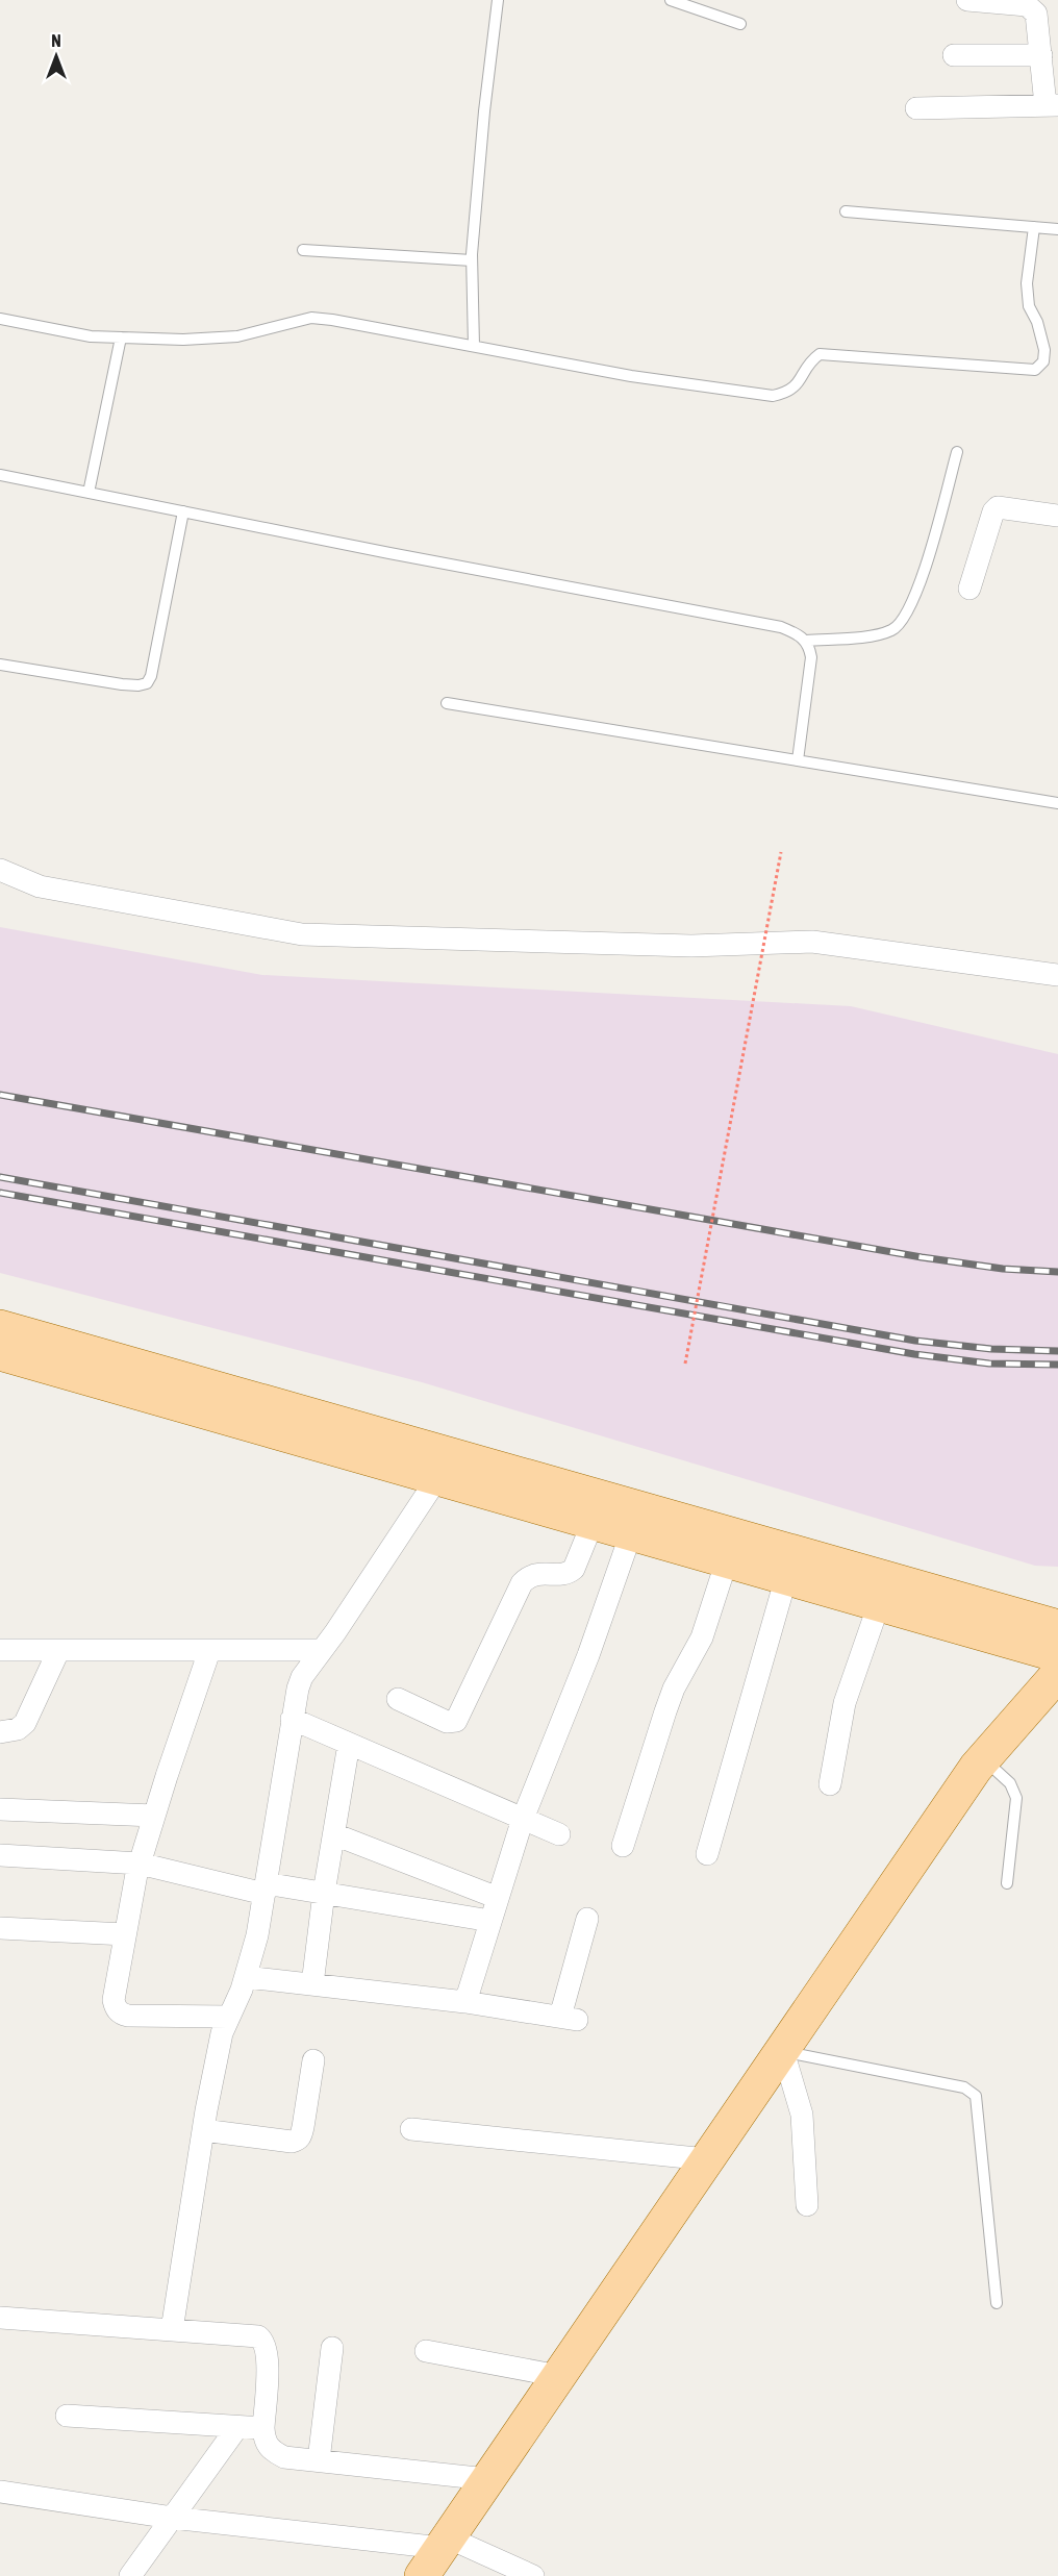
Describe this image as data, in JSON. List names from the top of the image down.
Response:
{
  "north": "top"
}
